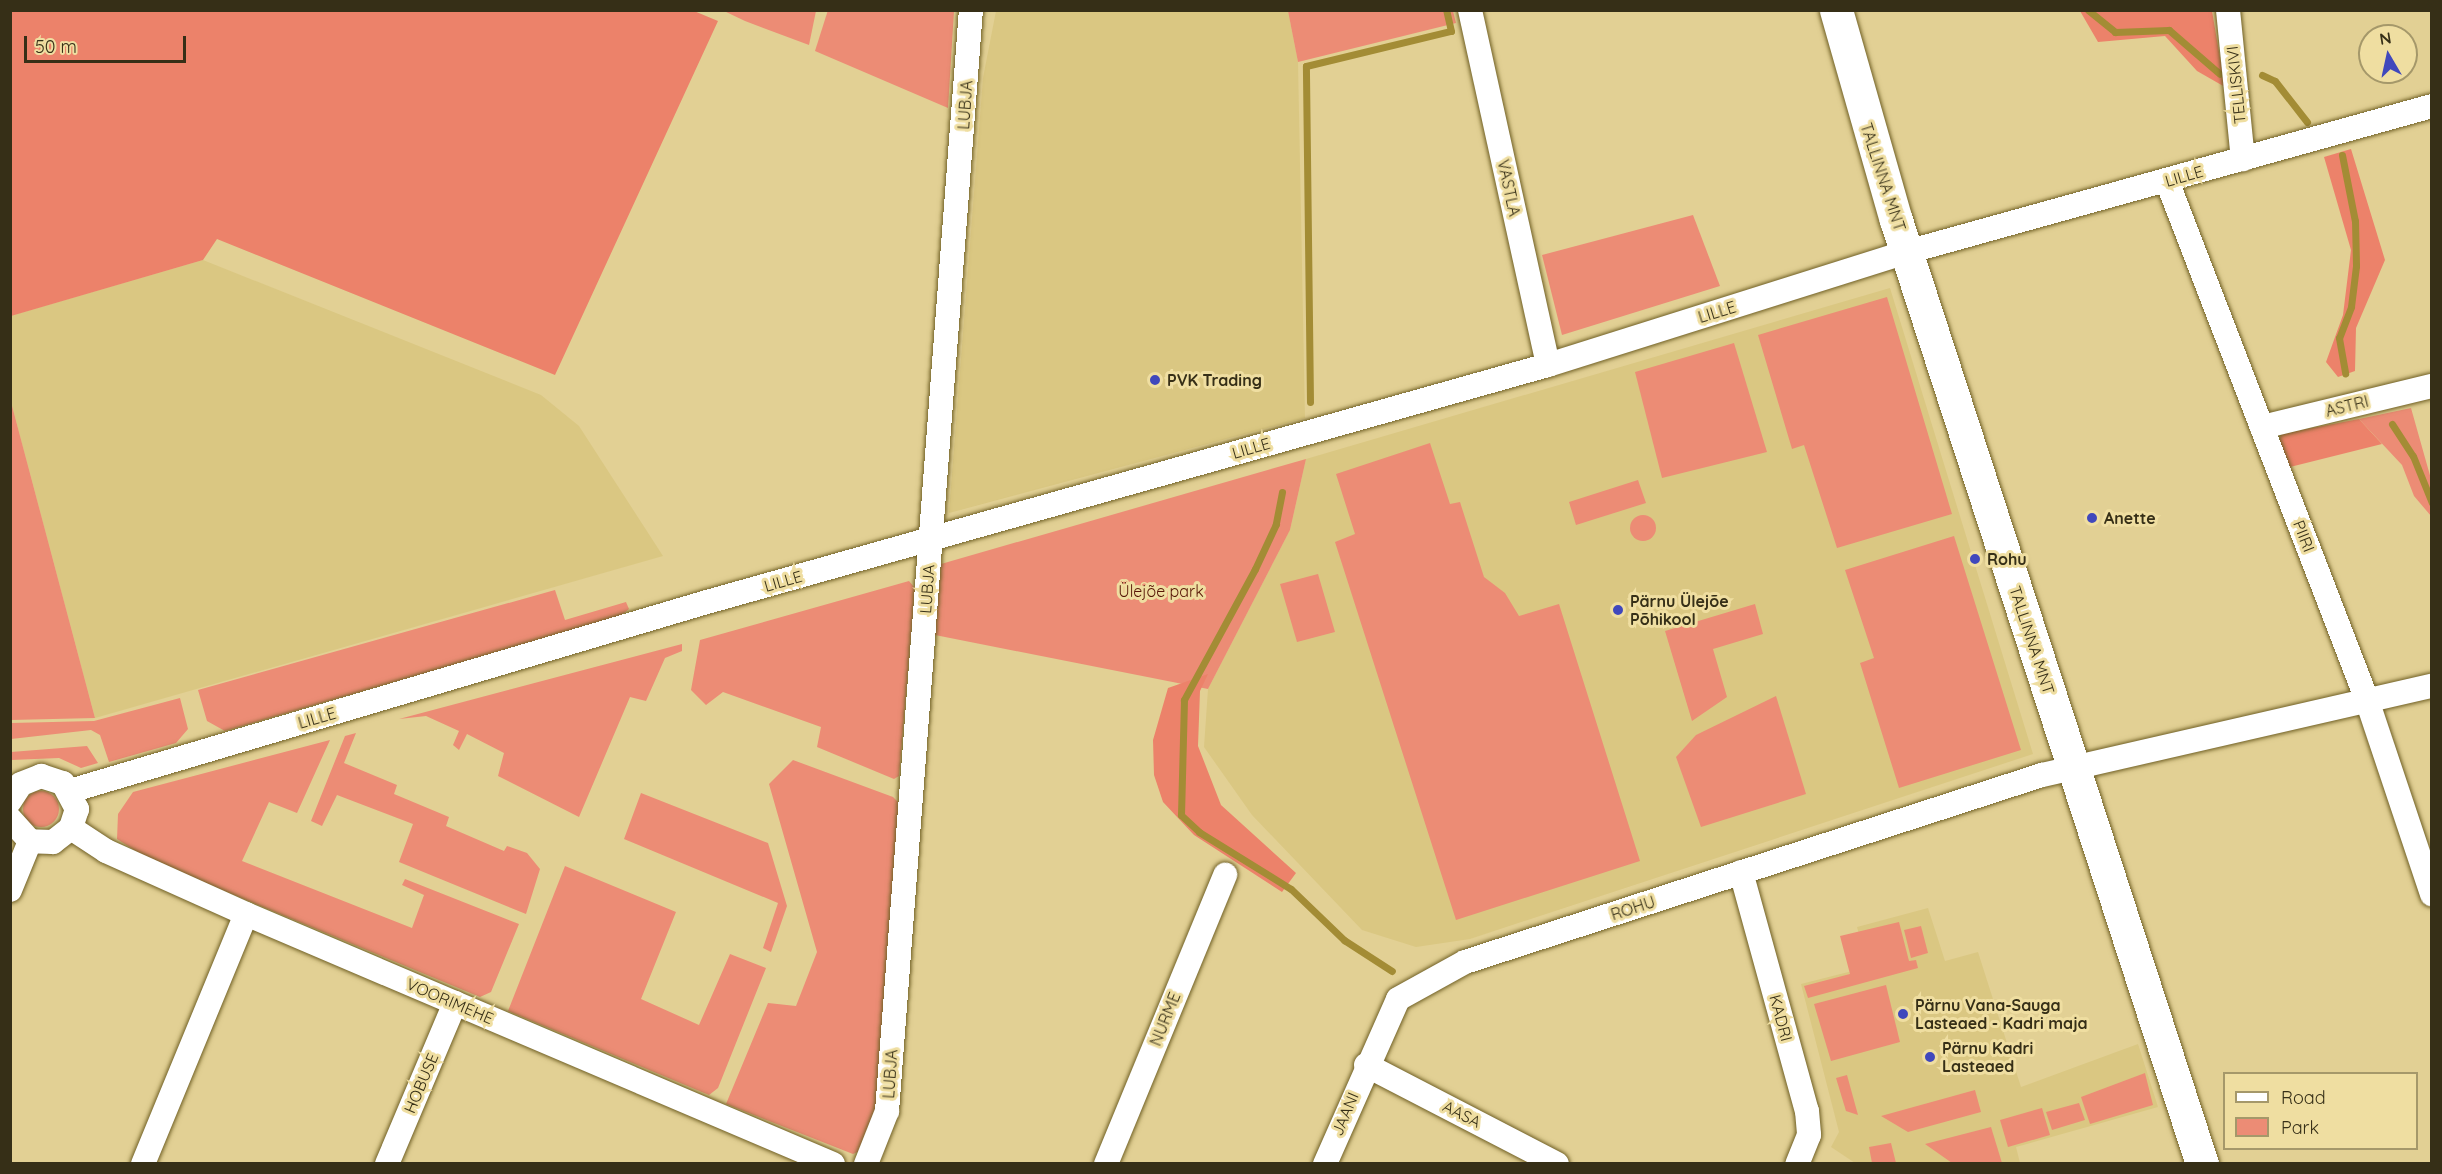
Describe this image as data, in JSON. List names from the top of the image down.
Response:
{
  "streets": {
    "main road": ["TALLINNA MNT"],
    "street": [
      "TELLISKIVI",
      "LUBJA",
      "LILLE",
      "VASTLA",
      "ASTRI",
      "PIIRI",
      "ROHU",
      "VOORIMEHE",
      "KADRI",
      "NURME",
      "HOBUSE",
      "JAANI",
      "AASA"
    ]
  },
  "crossings": [
    ["TELLISKIVI", "LILLE"],
    ["LUBJA", "LILLE"],
    ["LILLE", "TALLINNA MNT"],
    ["LILLE", "VASTLA"],
    ["LILLE", "PIIRI"],
    ["TALLINNA MNT", "ROHU"],
    ["ASTRI", "PIIRI"],
    ["PIIRI", "ROHU"],
    ["ROHU", "KADRI"],
    ["ROHU", "JAANI"],
    ["ROHU", "AASA"],
    ["VOORIMEHE", "HOBUSE"],
    ["JAANI", "AASA"]
  ],
  "parks": ["Ülejõe park"],
  "places": [
    "PVK Trading",
    "Anette",
    "Rohu",
    "Pärnu Ülejõe Põhikool",
    "Pärnu Vana-Sauga Lasteaed - Kadri maja",
    "Pärnu Kadri Lasteaed"
  ],
  "legend": ["Road", "Park"],
  "scale_bar": "50 m",
  "north": "top"
}
